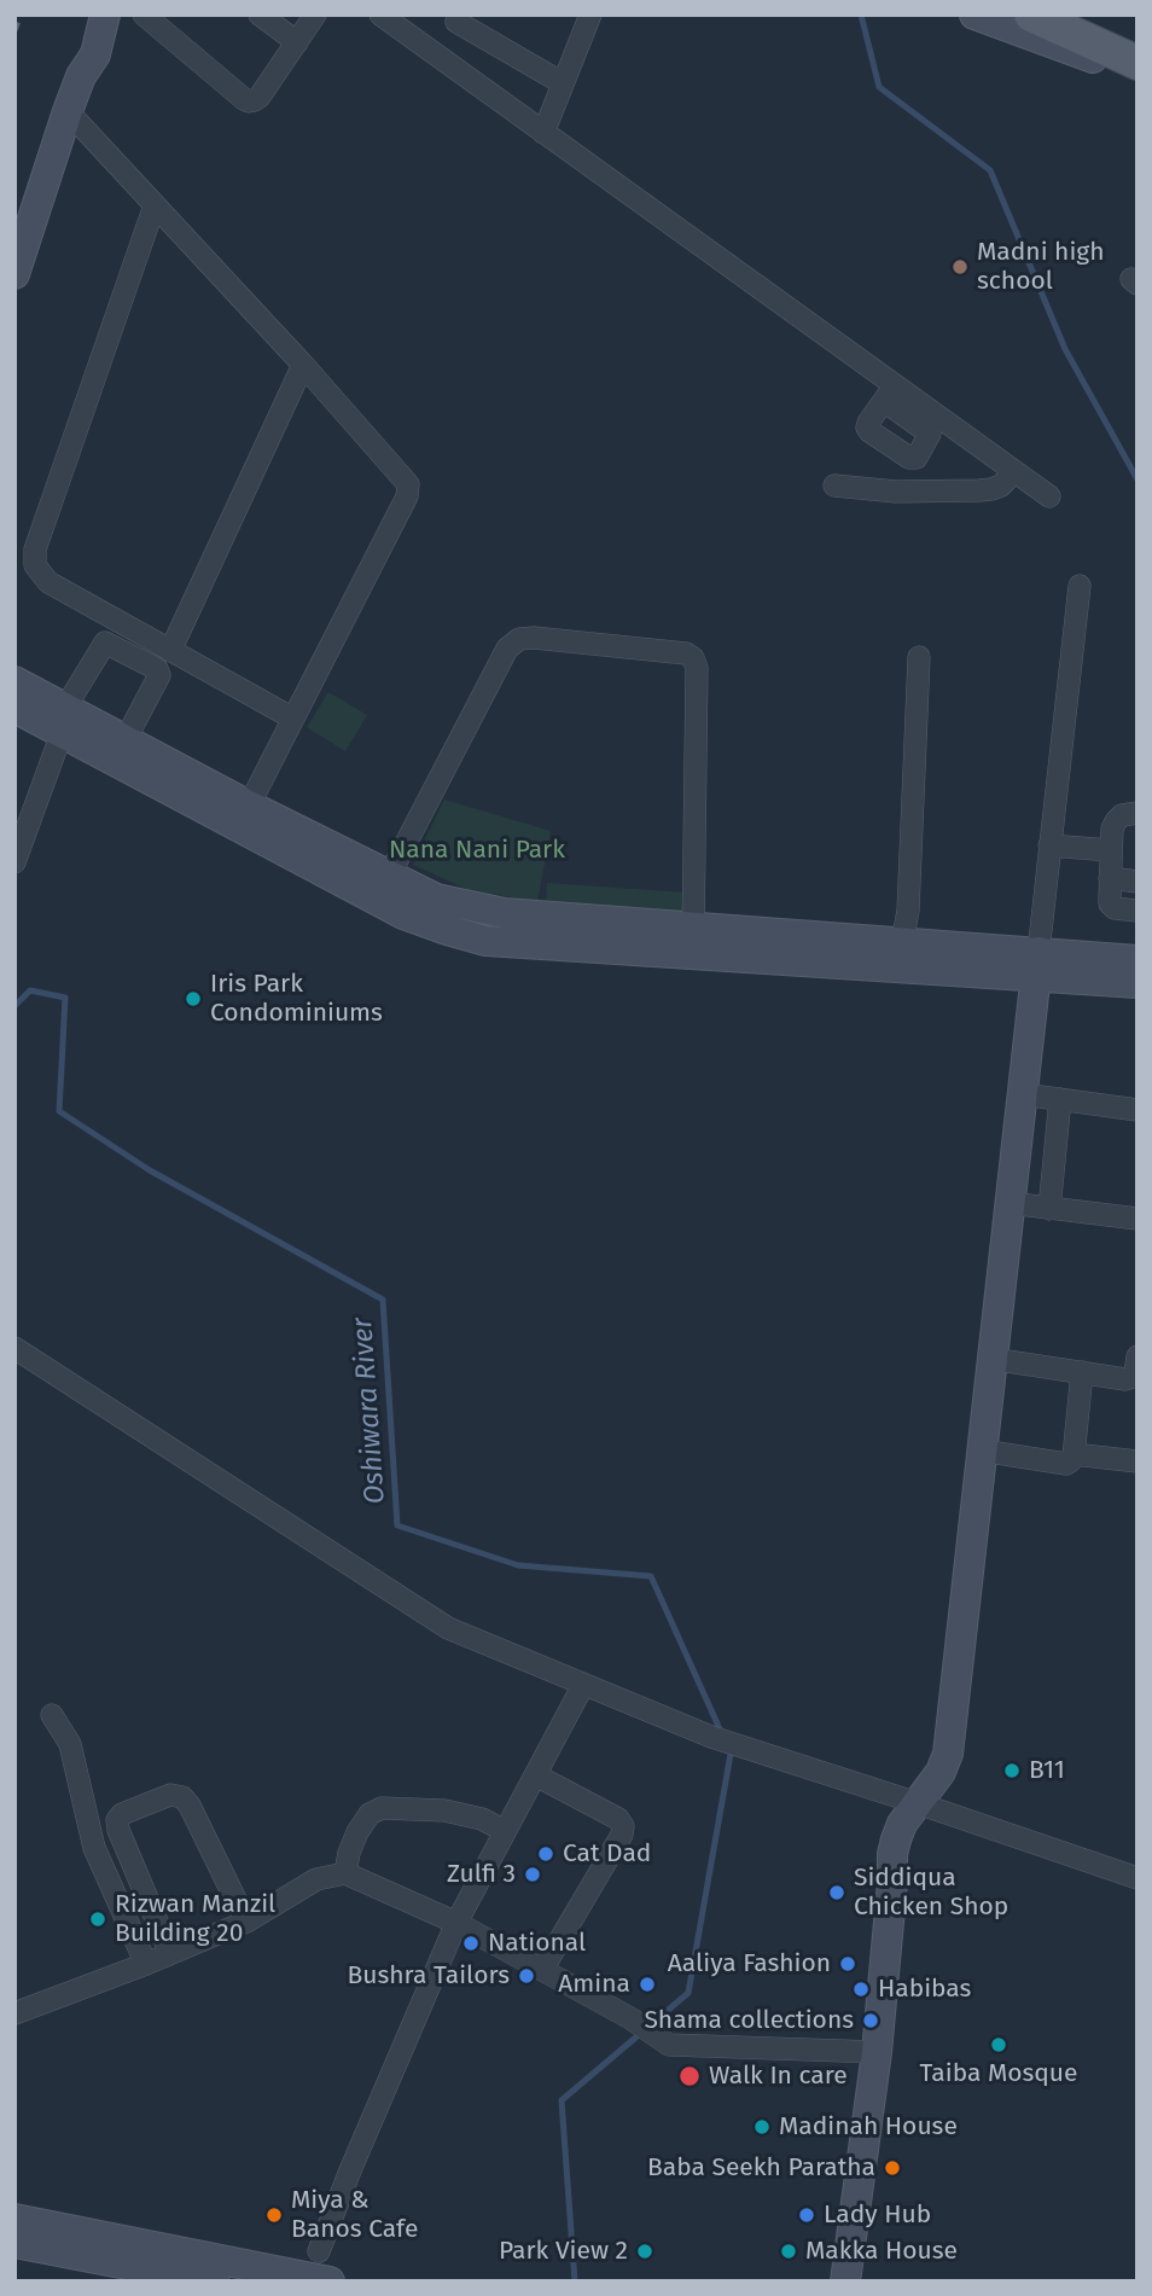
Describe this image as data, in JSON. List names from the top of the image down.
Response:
{
  "water": ["Oshiwara River"],
  "parks": ["Nana Nani Park"],
  "places": [
    "Madni high school",
    "Iris Park Condominiums",
    "B11",
    "Cat Dad",
    "Zulfi 3",
    "Siddiqua Chicken Shop",
    "Rizwan Manzil Building 20",
    "National",
    "Aaliya Fashion",
    "Bushra Tailors",
    "Amina",
    "Habibas",
    "Shama collections",
    "Taiba Mosque",
    "Walk In care",
    "Madinah House",
    "Baba Seekh Paratha",
    "Miya & Banos Cafe",
    "Lady Hub",
    "Park View 2",
    "Makka House"
  ]
}
